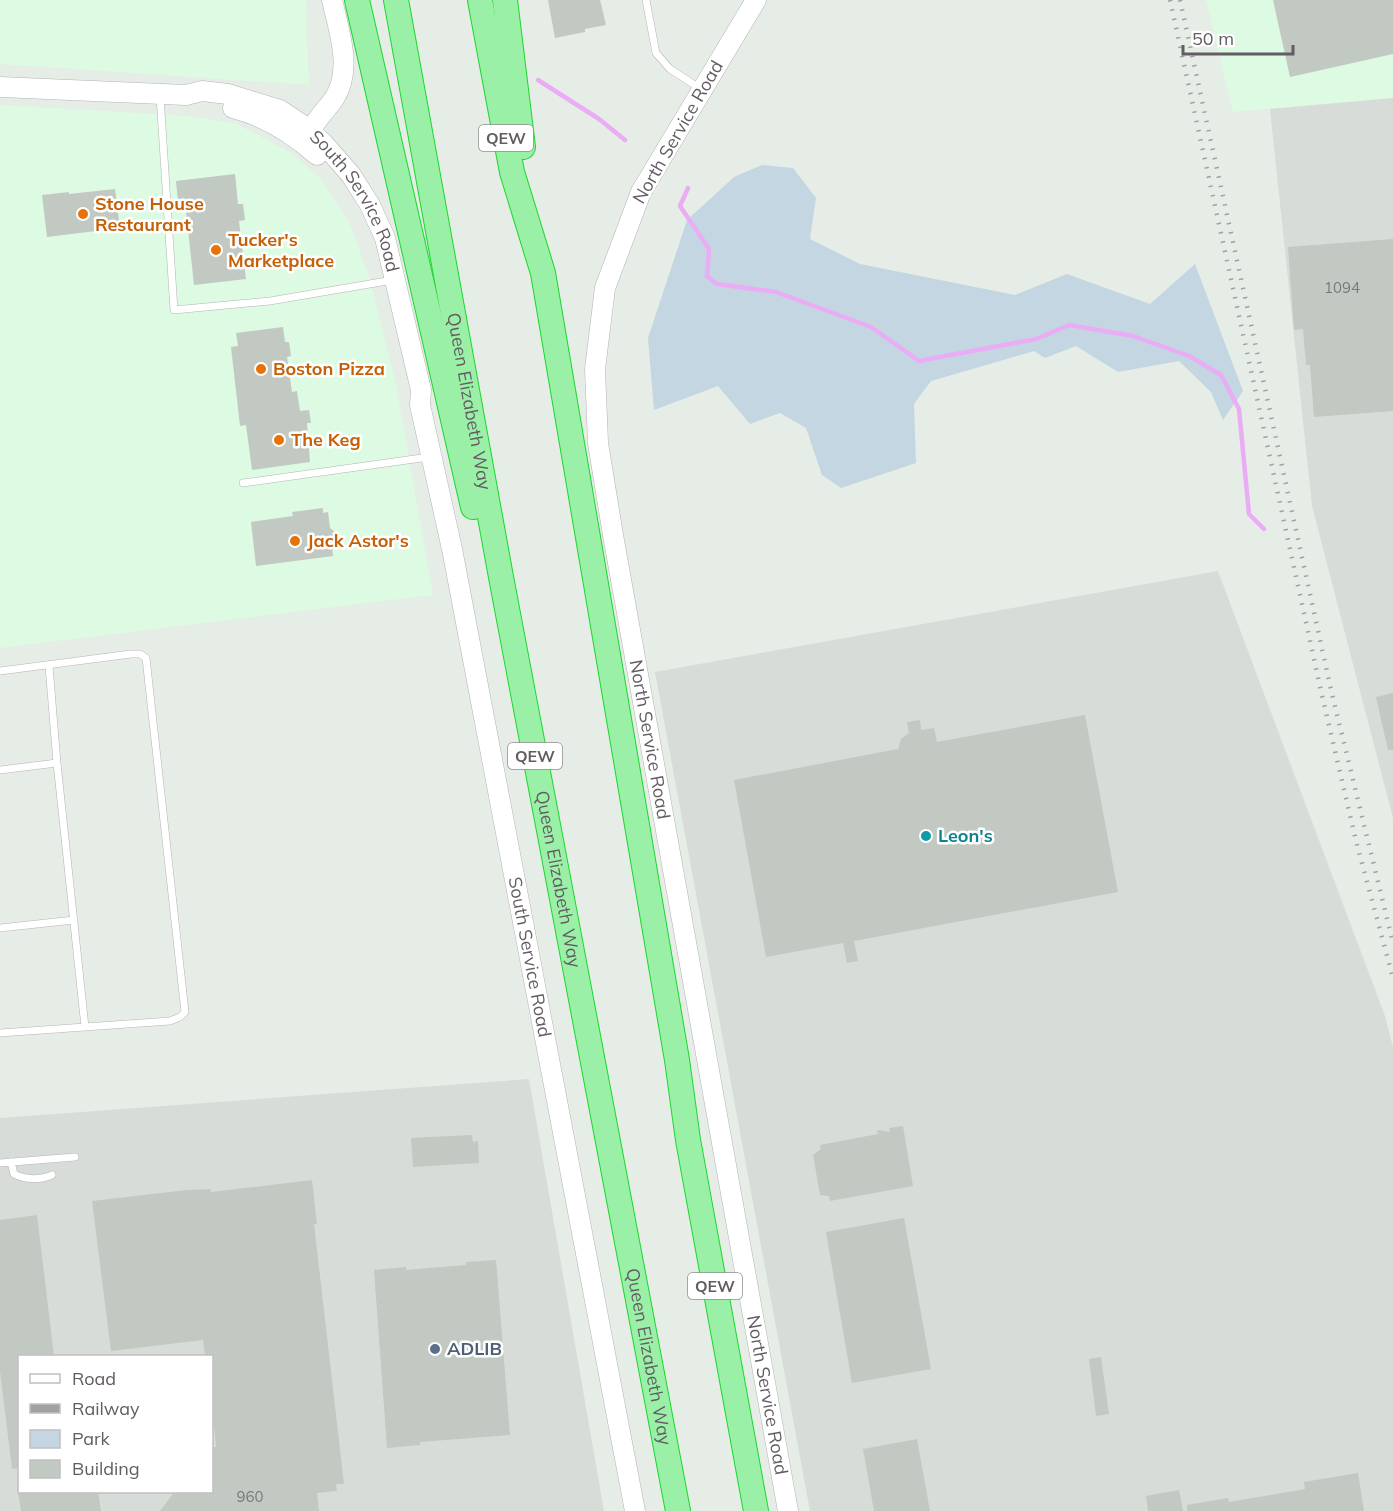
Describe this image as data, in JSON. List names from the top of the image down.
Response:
{
  "streets": {
    "highway": ["QEW", "Queen Elizabeth Way"],
    "street": ["North Service Road", "South Service Road"]
  },
  "places": [
    "Stone House Restaurant",
    "Tucker's Marketplace",
    "Boston Pizza",
    "The Keg",
    "Jack Astor's",
    "Leon's",
    "ADLIB"
  ],
  "house_numbers": ["1094", "960"],
  "legend": [
    "Road",
    "Railway",
    "Park",
    "Building"
  ],
  "scale_bar": "50 m"
}
